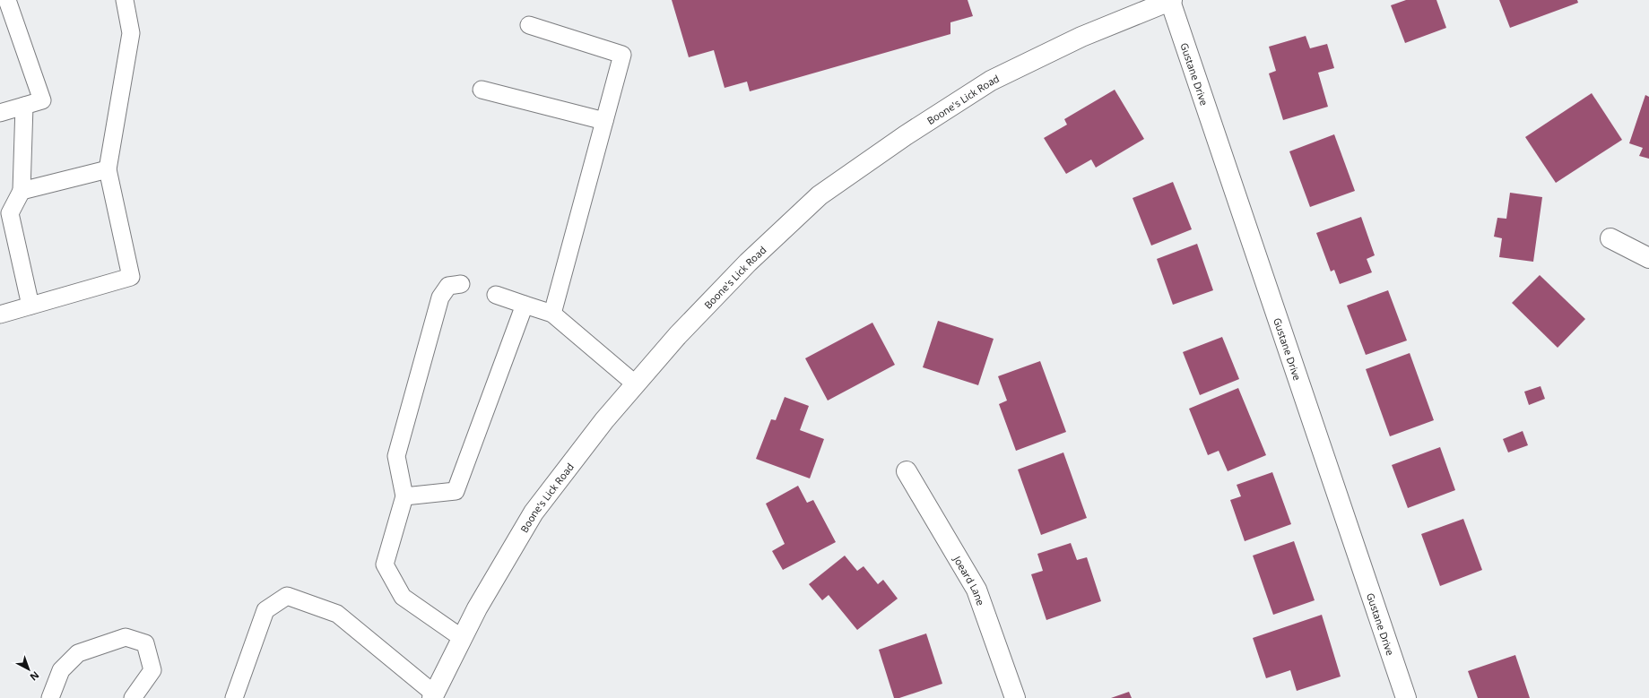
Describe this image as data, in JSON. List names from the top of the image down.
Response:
{
  "streets": {
    "street": ["Gustane Drive", "Boone's Lick Road", "Joeard Lane"]
  },
  "crossings": [
    ["Gustane Drive", "Boone's Lick Road"]
  ],
  "north": "bottom right"
}
